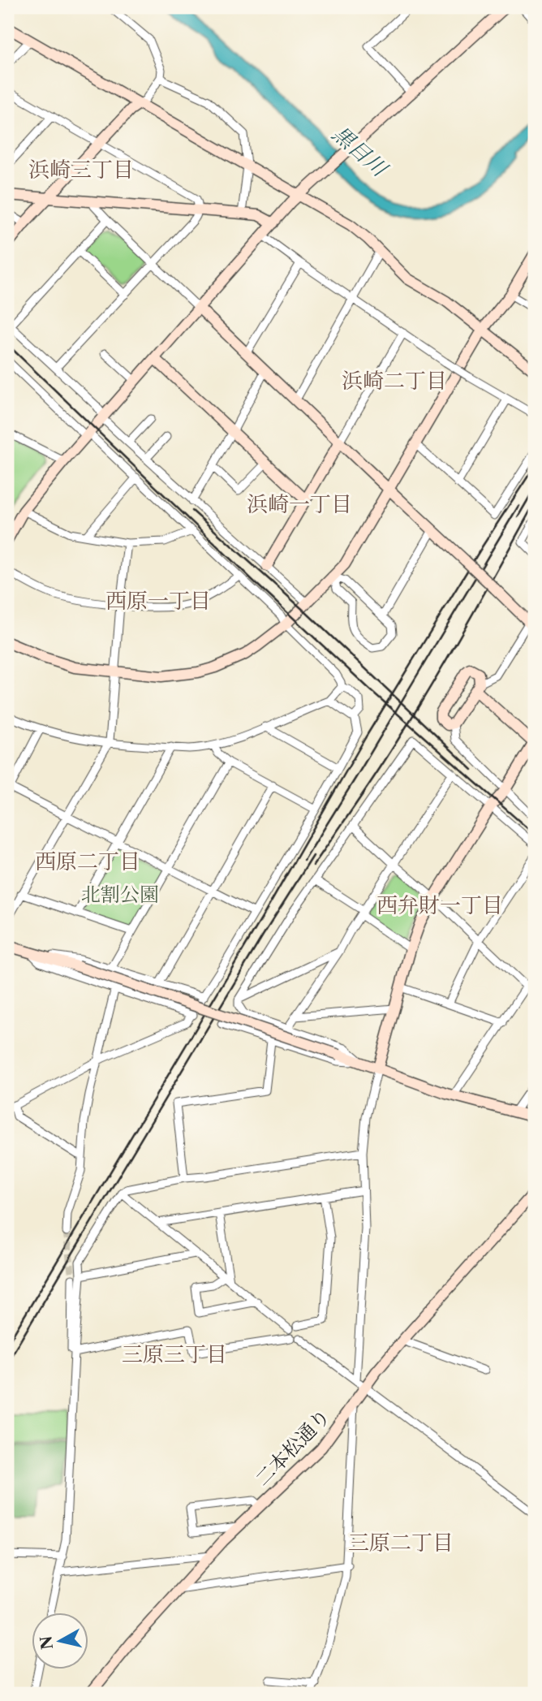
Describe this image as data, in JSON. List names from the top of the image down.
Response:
{
  "streets": {
    "street": ["二本松通り"]
  },
  "districts": [
    "浜崎三丁目",
    "浜崎二丁目",
    "浜崎一丁目",
    "西原一丁目",
    "西原二丁目",
    "西弁財一丁目",
    "三原三丁目",
    "三原二丁目"
  ],
  "water": ["黒目川"],
  "parks": ["北割公園"],
  "north": "left"
}
